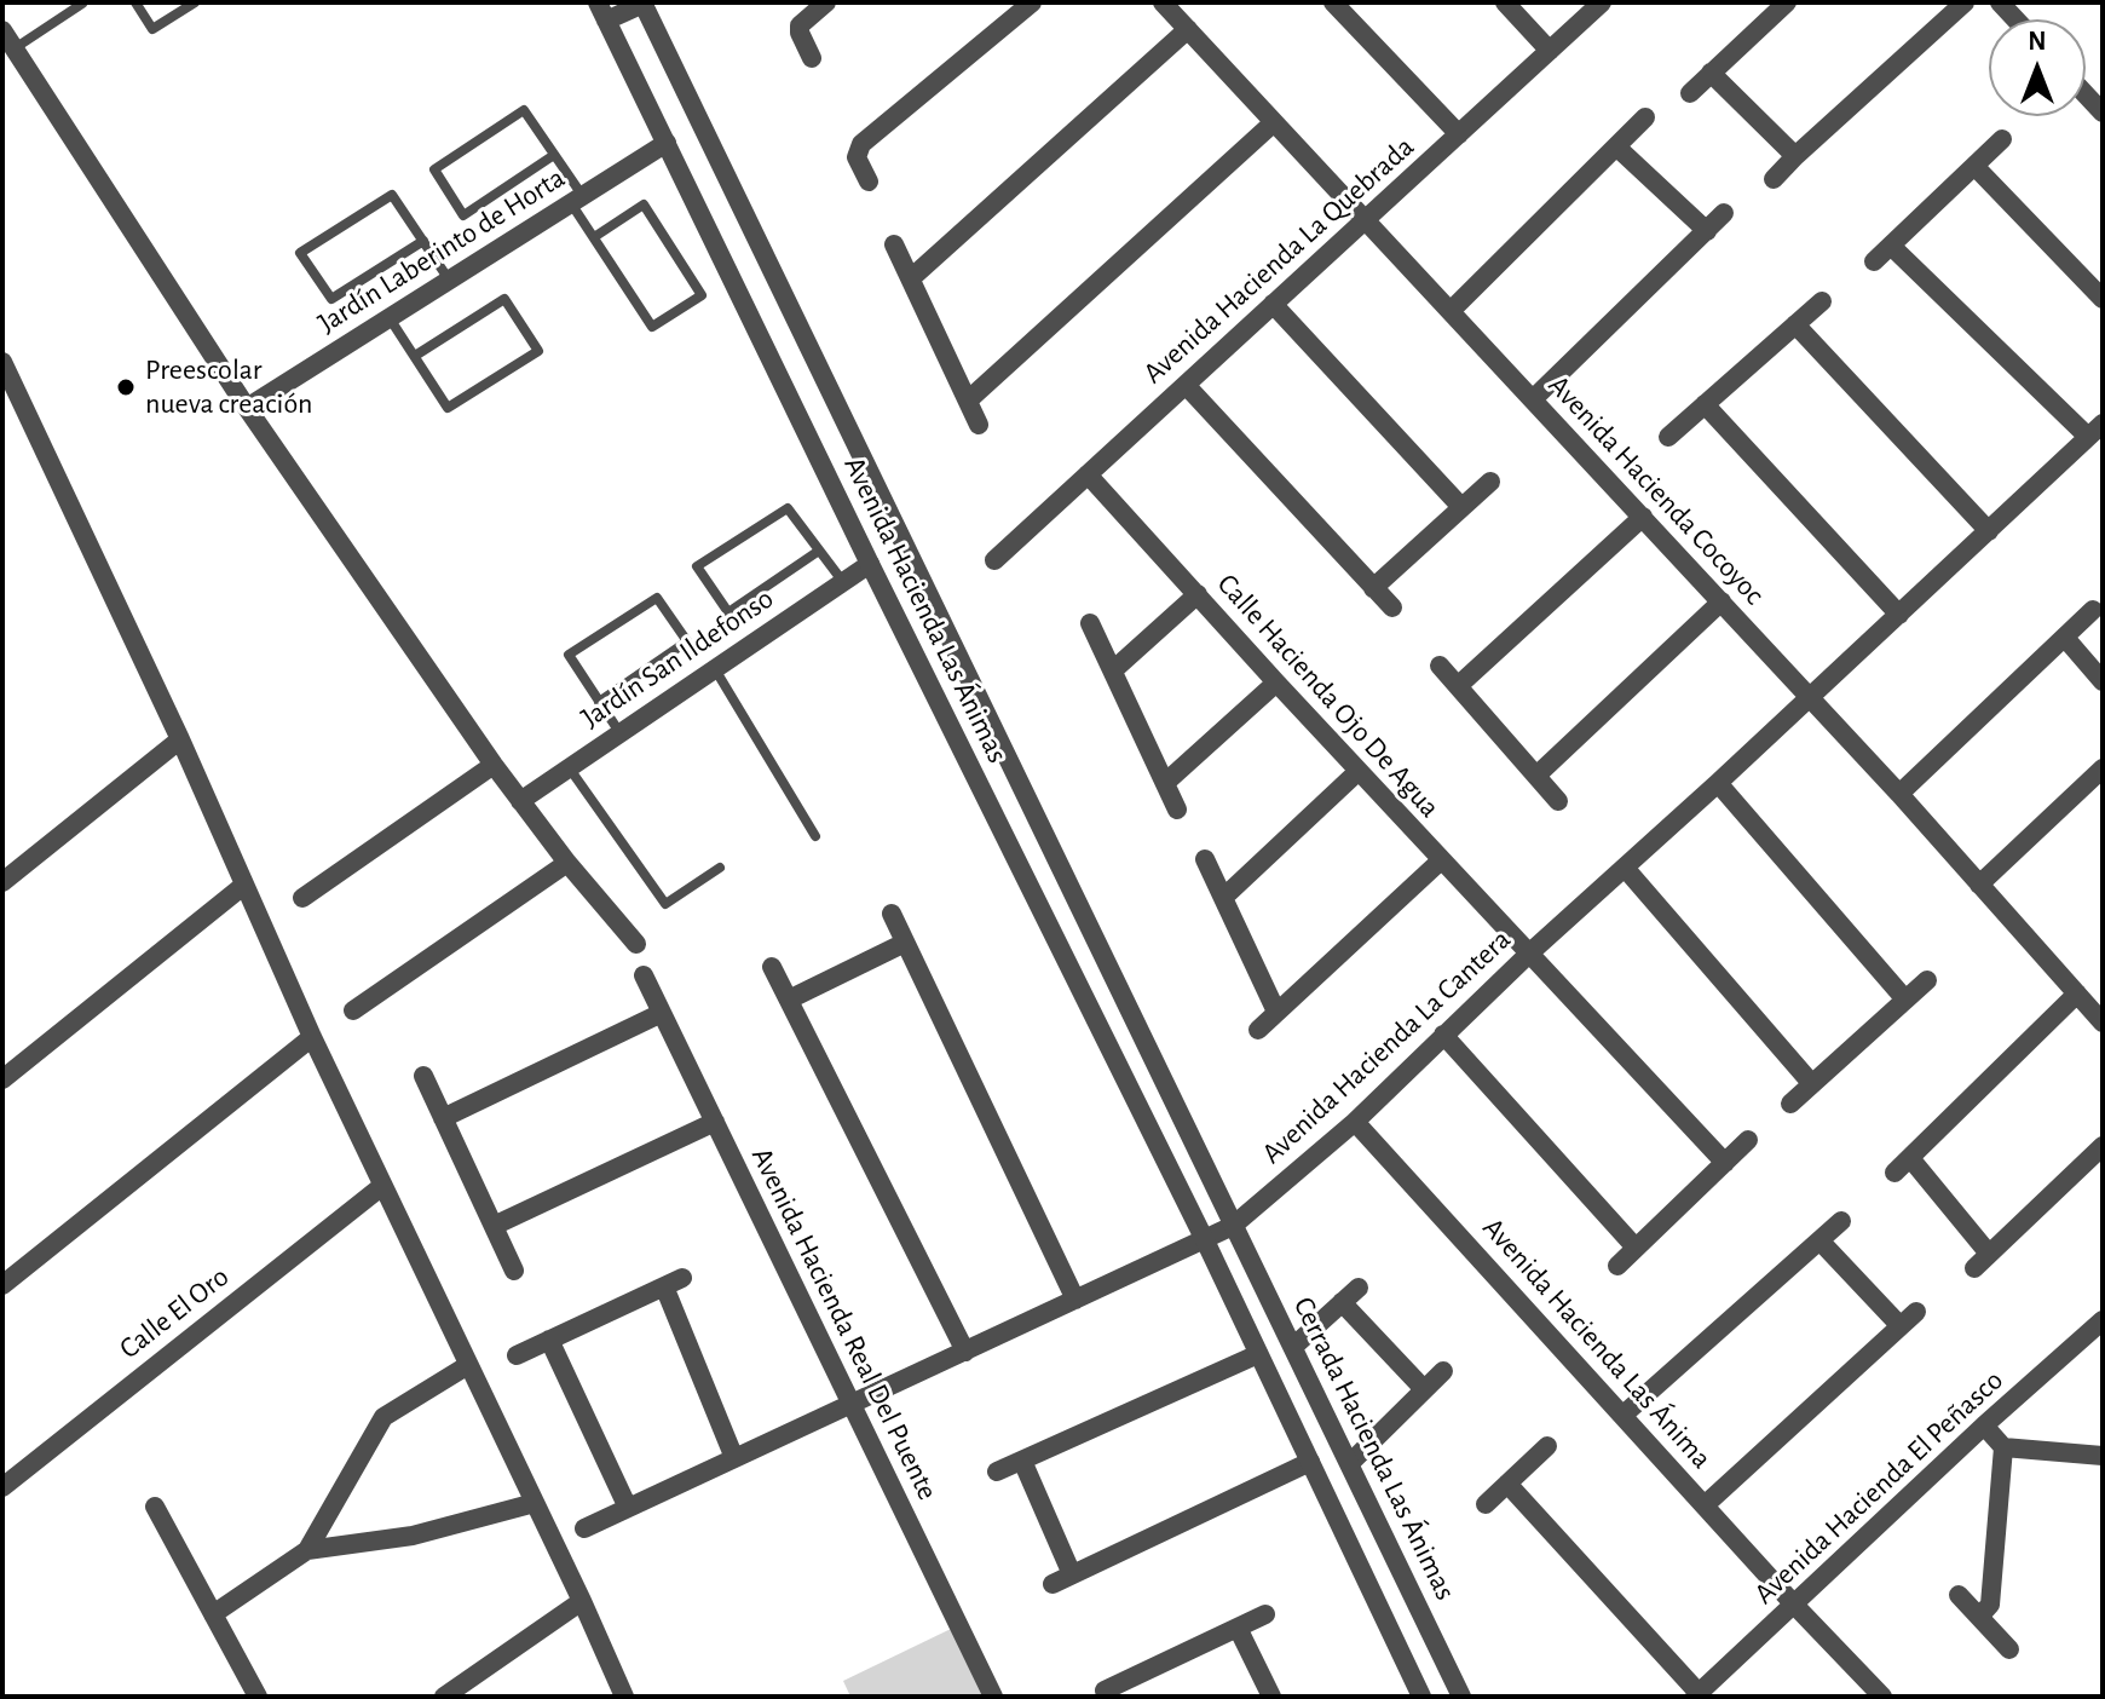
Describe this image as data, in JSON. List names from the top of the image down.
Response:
{
  "streets": {
    "street": [
      "Jardín Laberinto de Horta",
      "Avenida Hacienda La Quebrada",
      "Avenida Hacienda Cocoyoc",
      "Avenida Hacienda Las Ánimas",
      "Jardín San Ildefonso",
      "Calle Hacienda Ojo De Agua",
      "Avenida Hacienda La Cantera",
      "Calle El Oro",
      "Avenida Hacienda Real Del Puente",
      "Avenida Hacienda Las Ánima",
      "Cerrada Hacienda Las Ánimas",
      "Avenida Hacienda El Peñasco"
    ]
  },
  "crossings": [
    ["Jardín Laberinto de Horta", "Avenida Hacienda Las Ánimas"],
    ["Avenida Hacienda La Quebrada", "Avenida Hacienda Cocoyoc"],
    ["Avenida Hacienda La Quebrada", "Calle Hacienda Ojo De Agua"],
    ["Avenida Hacienda Cocoyoc", "Avenida Hacienda La Cantera"],
    ["Avenida Hacienda Las Ánimas", "Jardín San Ildefonso"],
    ["Avenida Hacienda Las Ánimas", "Avenida Hacienda La Cantera"],
    ["Avenida Hacienda Las Ánimas", "Cerrada Hacienda Las Ánimas"],
    ["Calle Hacienda Ojo De Agua", "Avenida Hacienda La Cantera"],
    ["Avenida Hacienda La Cantera", "Avenida Hacienda Real Del Puente"],
    ["Avenida Hacienda La Cantera", "Avenida Hacienda Las Ánima"],
    ["Avenida Hacienda La Cantera", "Cerrada Hacienda Las Ánimas"],
    ["Avenida Hacienda Las Ánima", "Avenida Hacienda El Peñasco"]
  ],
  "places": ["Preescolar nueva creación"],
  "north": "top"
}
